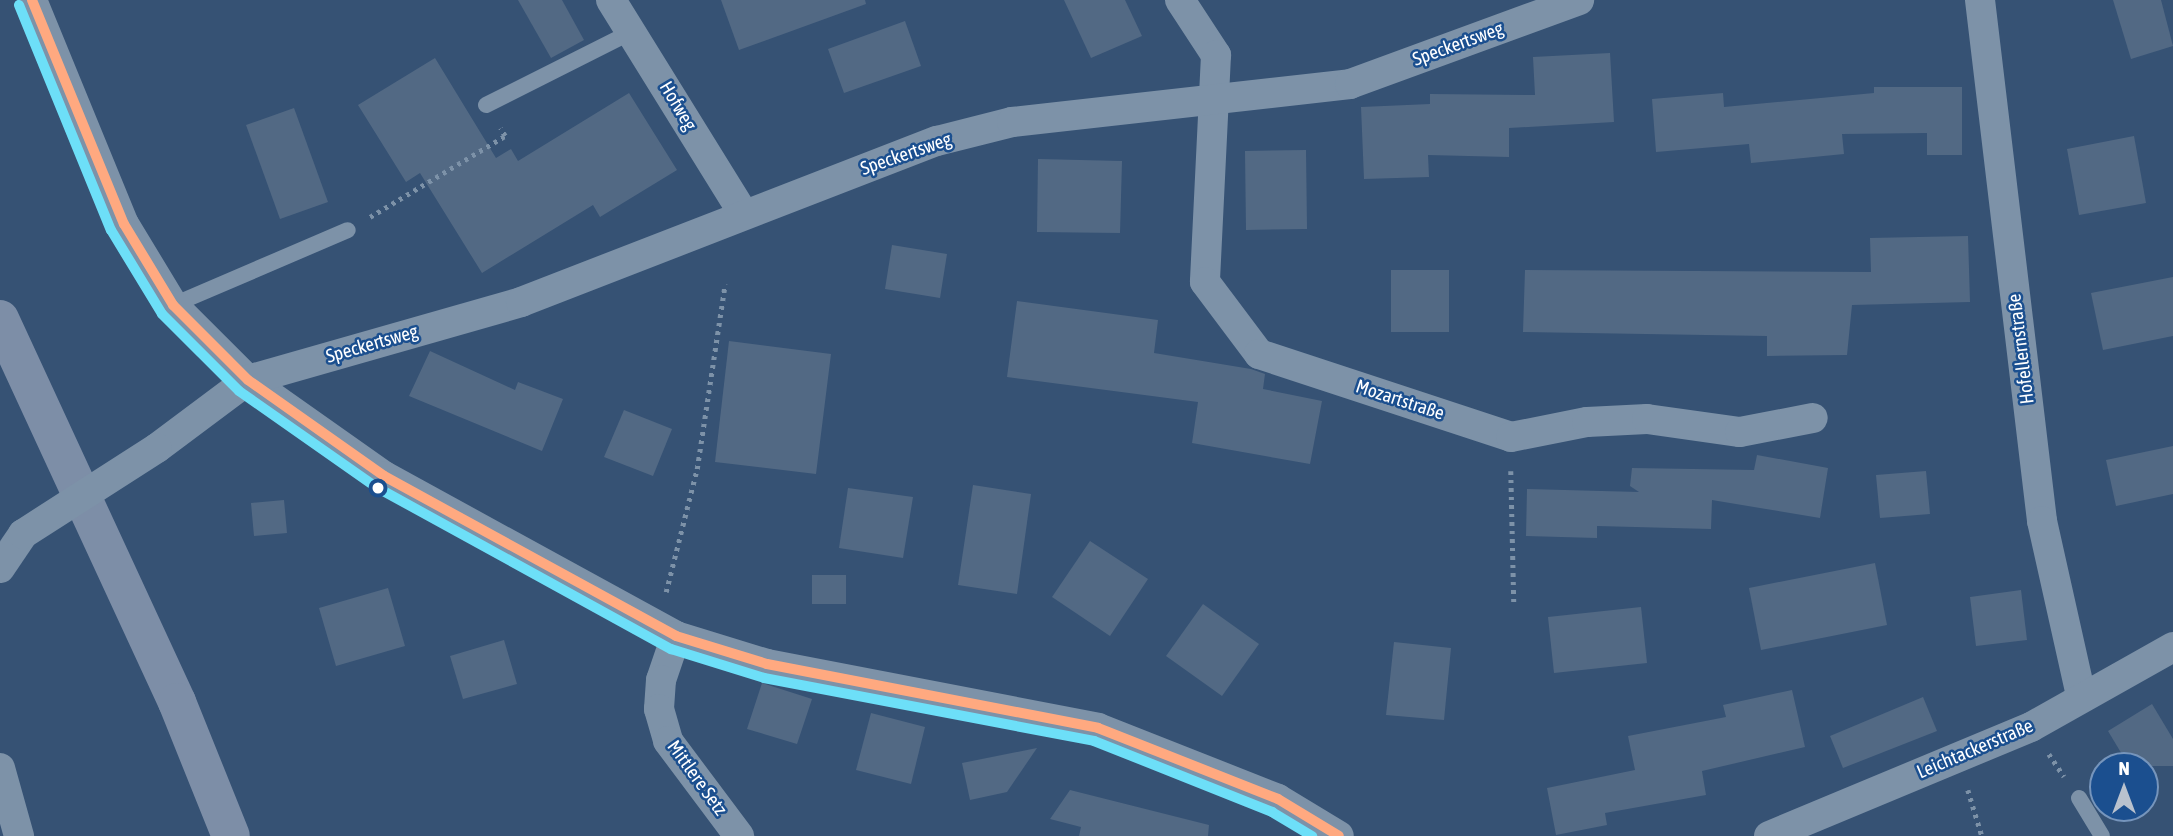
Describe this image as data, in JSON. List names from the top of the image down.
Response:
{
  "streets": {
    "street": [
      "Speckertsweg",
      "Hofweg",
      "Hofellernstraße",
      "Mozartstraße",
      "Leichtackerstraße",
      "Mittlere Setz"
    ]
  },
  "crossings": [
    ["Speckertsweg", "Hofweg"],
    ["Speckertsweg", "Mozartstraße"],
    ["Hofellernstraße", "Leichtackerstraße"]
  ],
  "north": "top"
}
